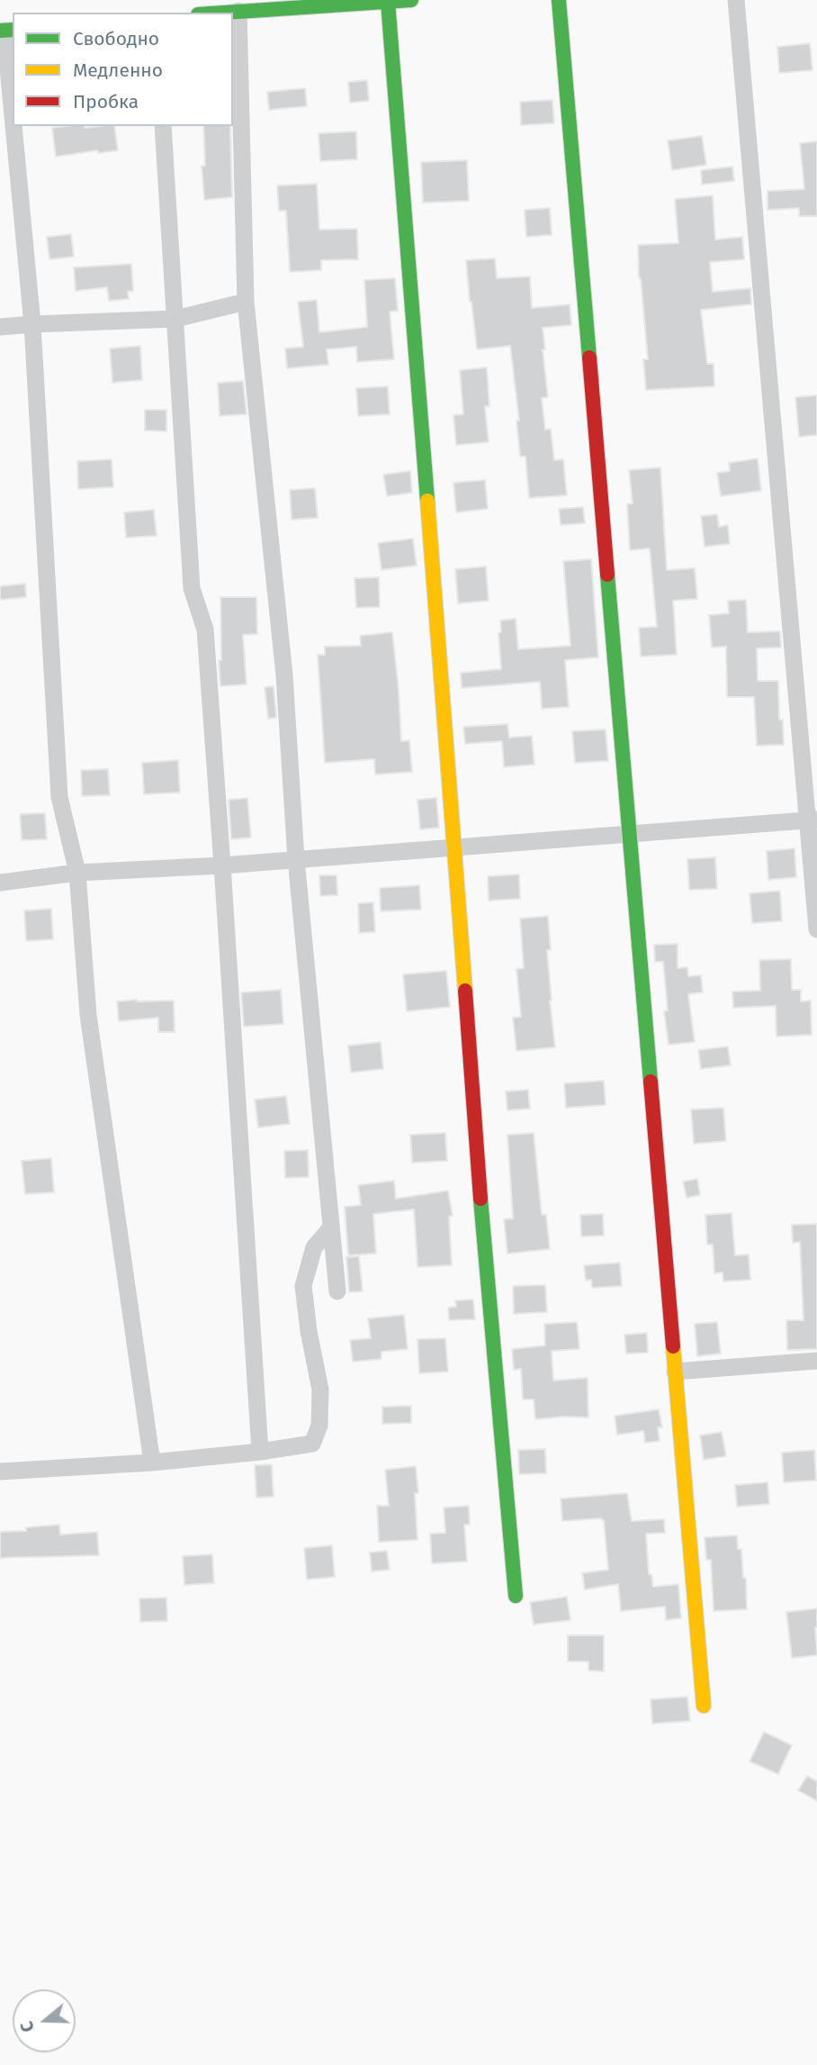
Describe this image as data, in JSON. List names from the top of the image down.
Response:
{
  "legend": ["Свободно", "Медленно", "Пробка"],
  "north": "left"
}
